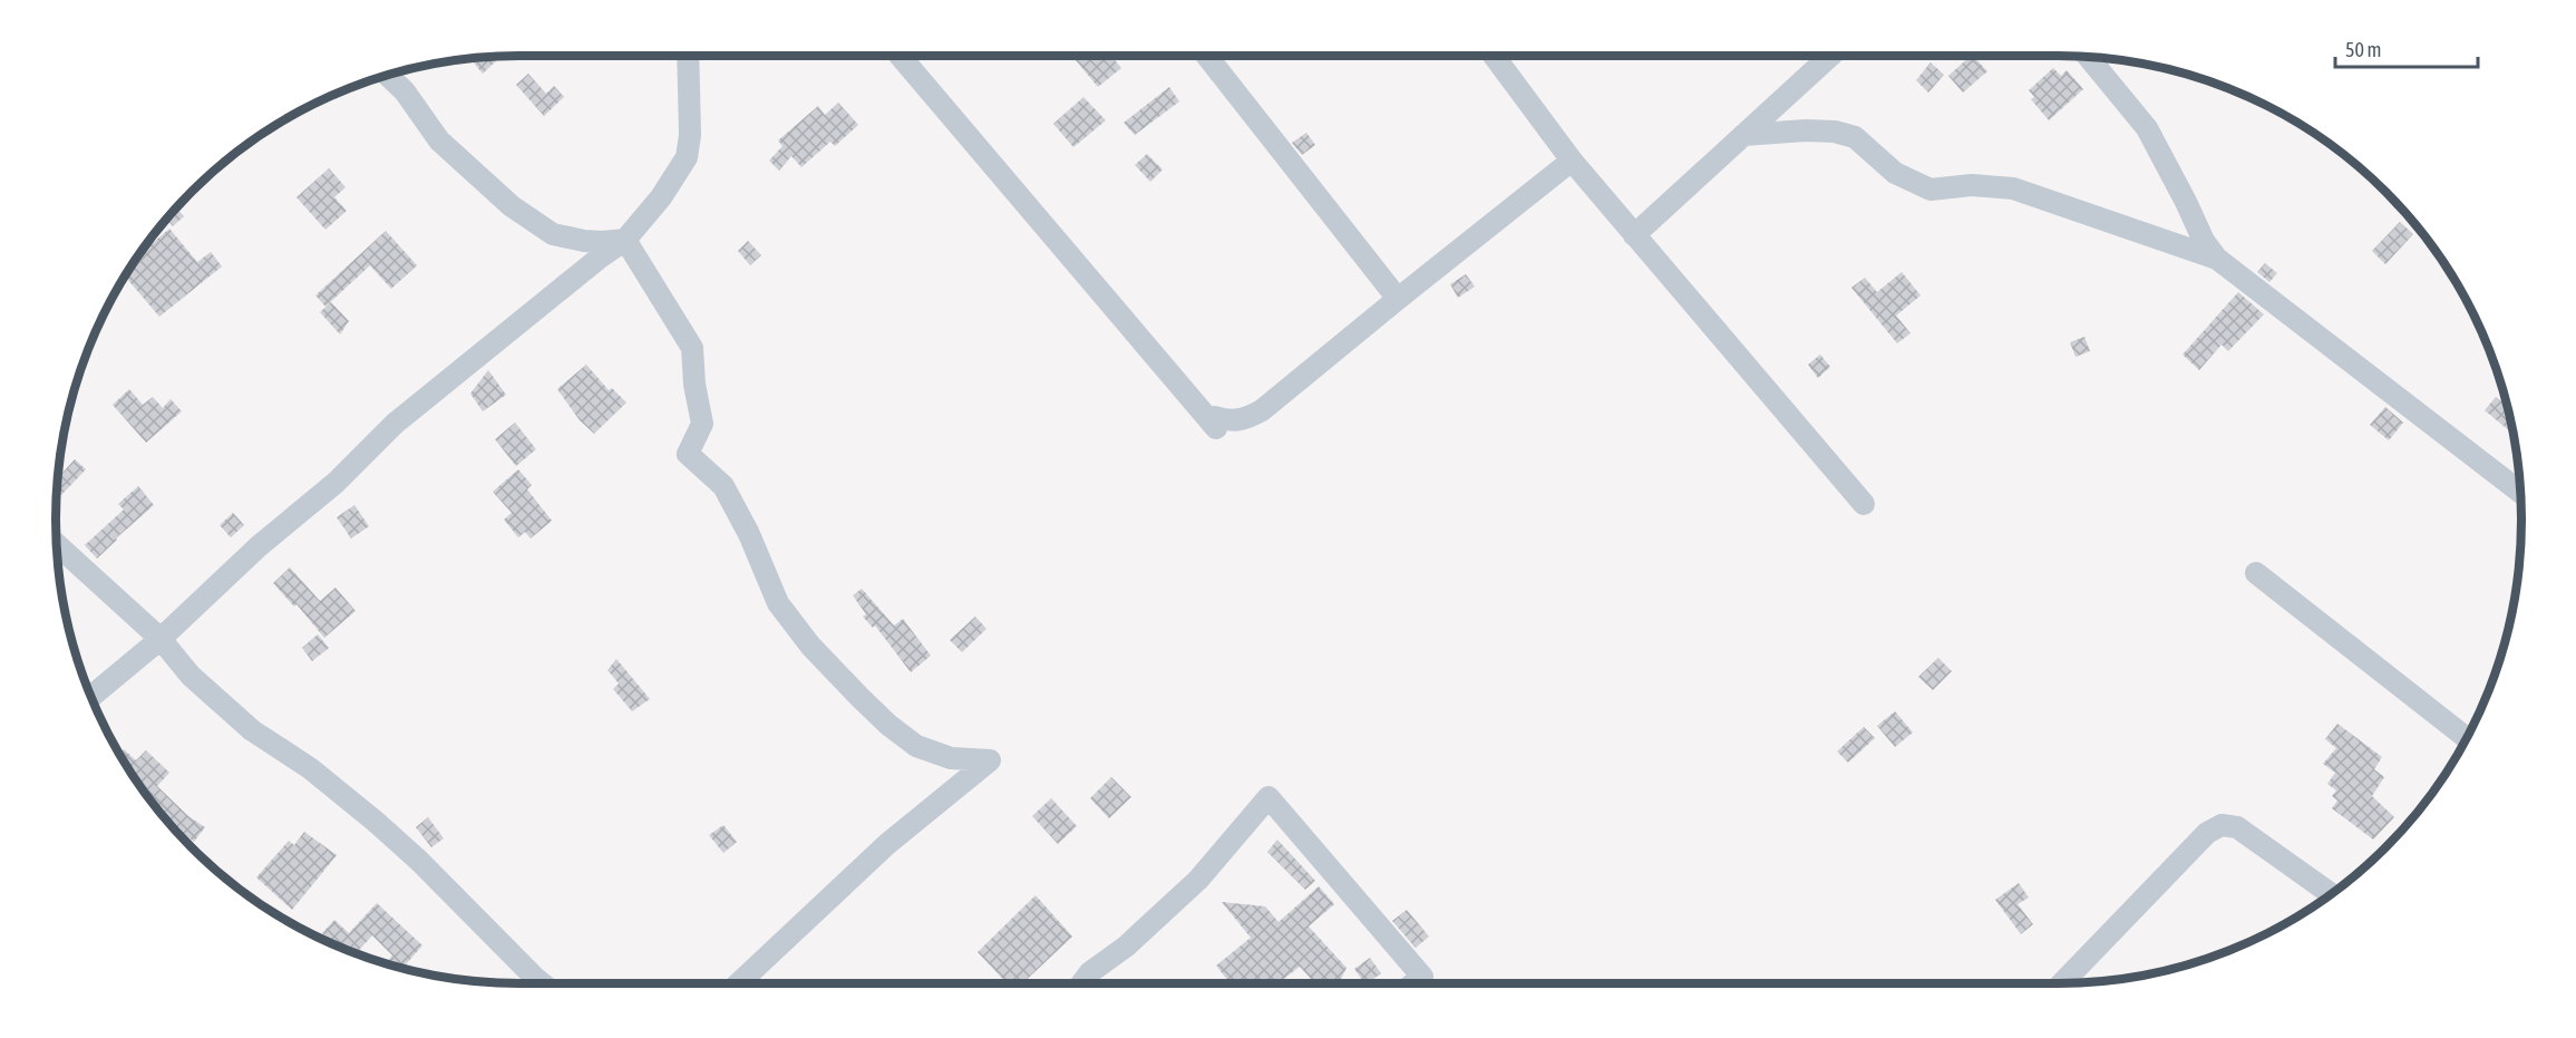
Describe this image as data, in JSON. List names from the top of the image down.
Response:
{
  "scale_bar": "50 m"
}
